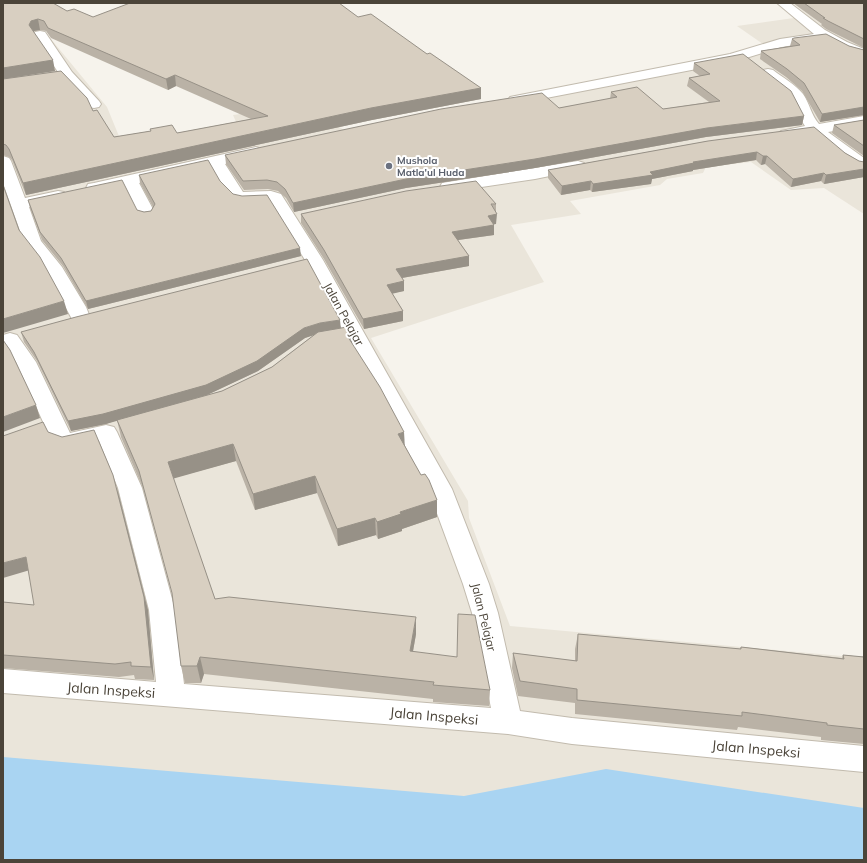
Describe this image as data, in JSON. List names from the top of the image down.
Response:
{
  "streets": {
    "street": ["Jalan Pelajar", "Jalan Inspeksi"]
  },
  "crossings": [
    ["Jalan Pelajar", "Jalan Inspeksi"]
  ],
  "places": ["Mushola Matla'ul Huda"]
}
